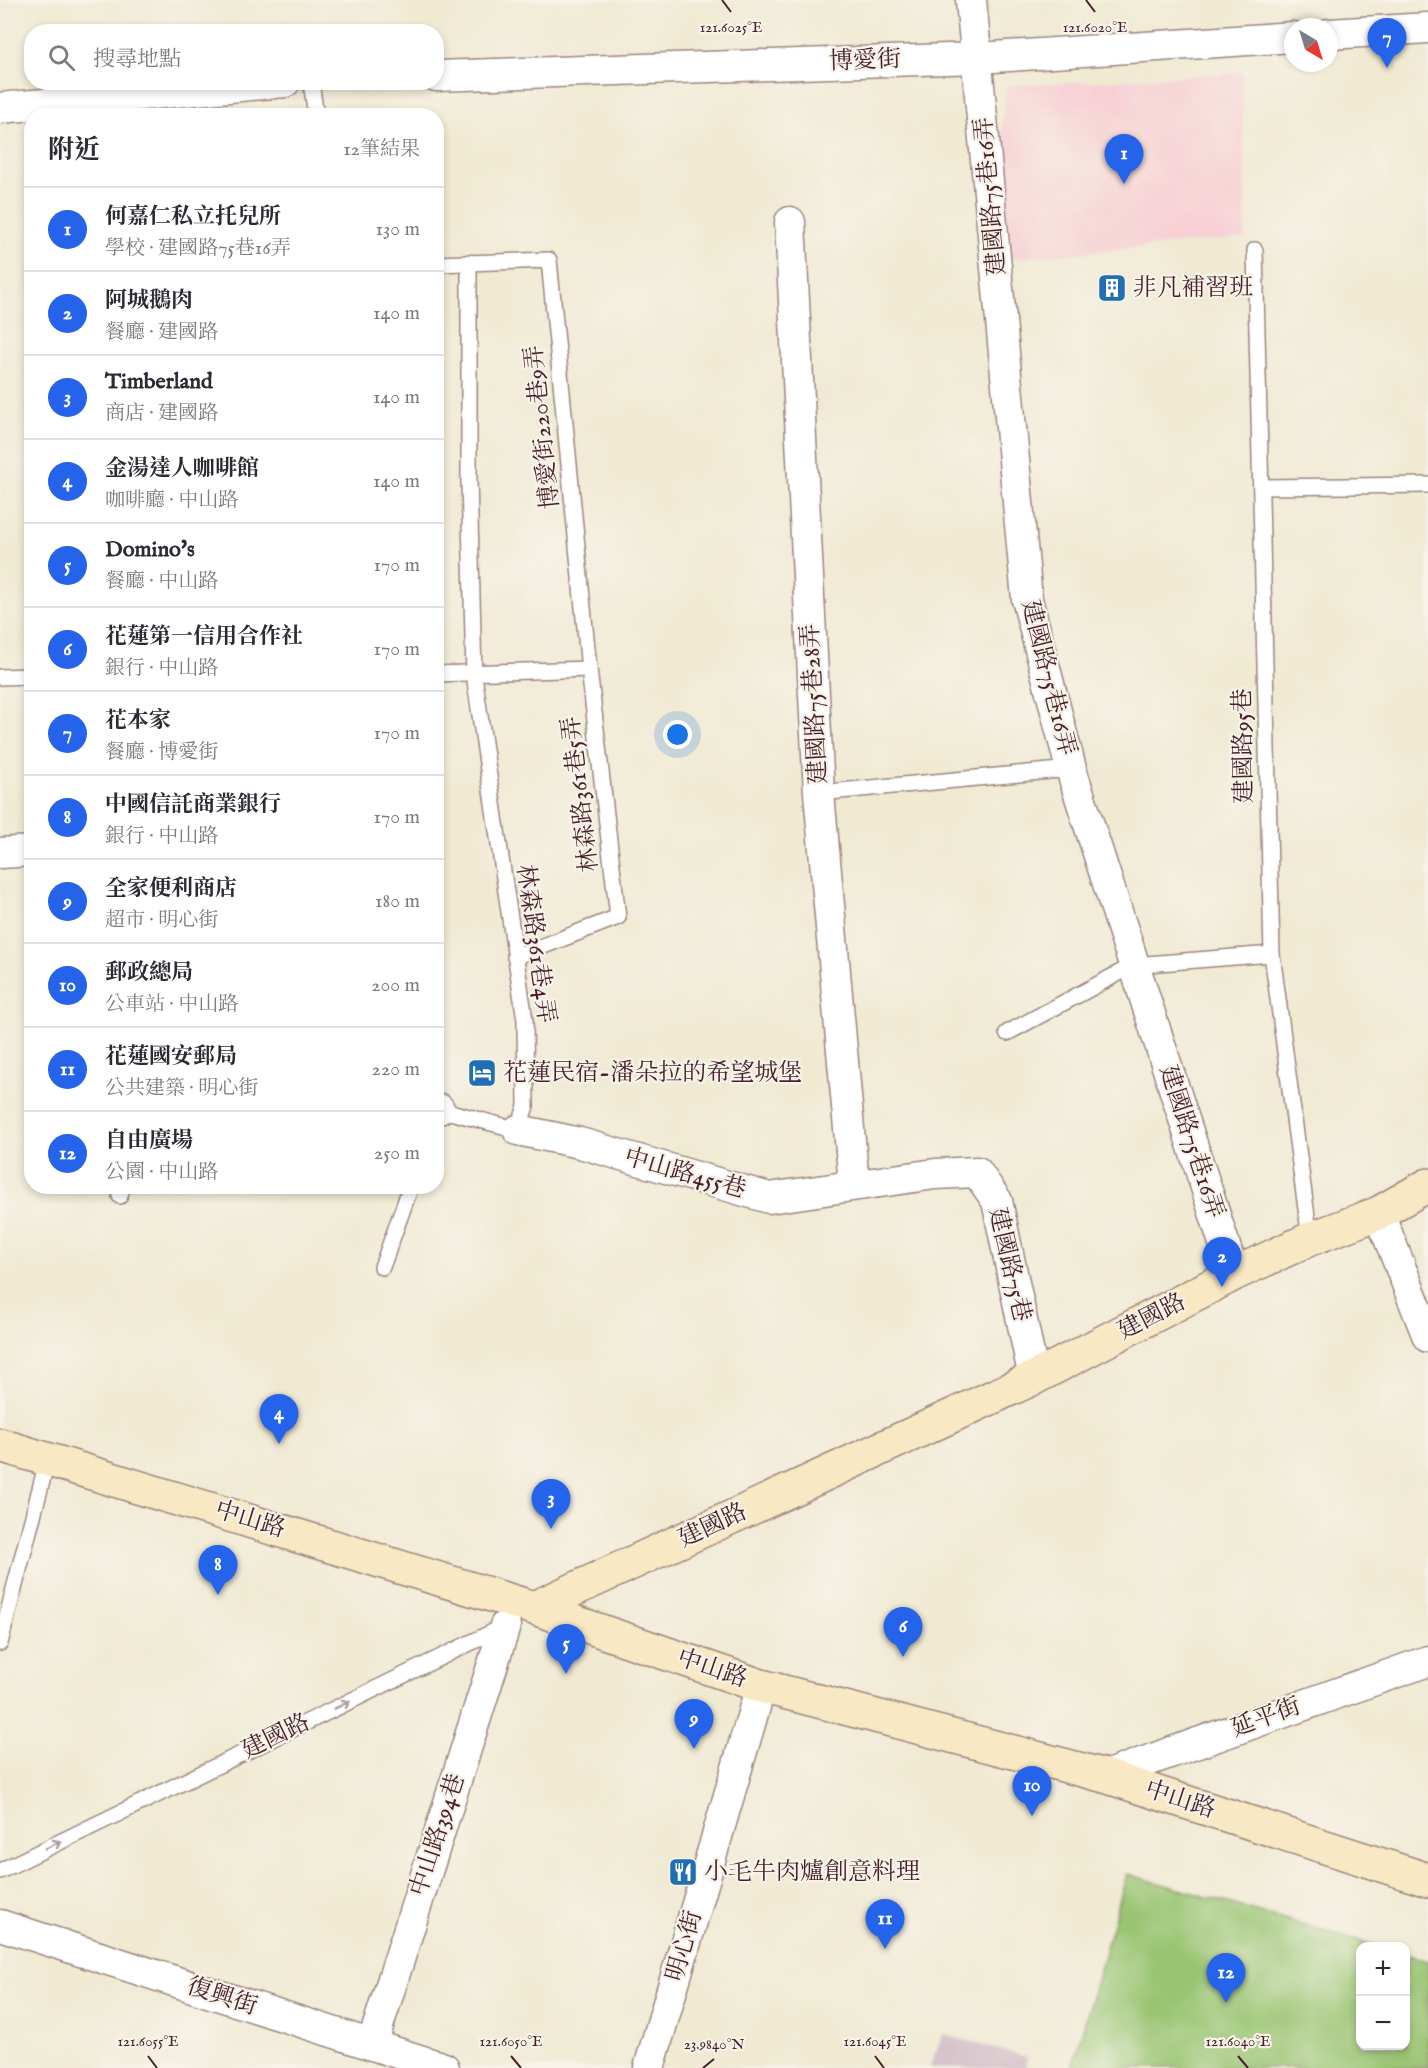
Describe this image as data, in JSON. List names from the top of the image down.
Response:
{
  "streets": {
    "street": [
      "博愛街",
      "建國路75巷16弄",
      "建國路75巷28弄",
      "中山路455巷",
      "建國路75巷",
      "建國路",
      "中山路",
      "延平街",
      "中山路394巷",
      "明心街",
      "復興街"
    ],
    "lane": [
      "博愛街220巷9弄",
      "建國路95巷",
      "林森路361巷5弄",
      "林森路361巷4弄"
    ]
  },
  "crossings": [
    ["博愛街", "建國路75巷16弄"],
    ["建國路75巷16弄", "建國路"],
    ["博愛街220巷9弄", "林森路361巷5弄"],
    ["建國路75巷28弄", "中山路455巷"],
    ["建國路75巷28弄", "建國路75巷"],
    ["建國路95巷", "建國路"],
    ["林森路361巷5弄", "林森路361巷4弄"],
    ["林森路361巷4弄", "中山路455巷"],
    ["中山路455巷", "建國路75巷"],
    ["建國路75巷", "建國路"],
    ["建國路", "中山路"],
    ["建國路", "中山路394巷"],
    ["中山路", "延平街"],
    ["中山路", "明心街"],
    ["中山路394巷", "復興街"]
  ],
  "one_way": ["建國路"],
  "places": {
    "building": ["非凡補習班"],
    "hotel": ["花蓮民宿-潘朵拉的希望城堡"],
    "restaurant": ["小毛牛肉爐創意料理"]
  },
  "north": "bottom right",
  "page": {
    "pins": [
      "7",
      "1",
      "2",
      "4",
      "3",
      "8",
      "6",
      "5",
      "9",
      "10",
      "11",
      "12"
    ],
    "search": "搜尋地點",
    "heading": ["附近", "12筆結果"],
    "list": [
      {
        "mark": "1",
        "name": "何嘉仁私立托兒所",
        "note": "學校 · 建國路75巷16弄",
        "value": "130 m"
      },
      {
        "mark": "2",
        "name": "阿城鵝肉",
        "note": "餐廳 · 建國路",
        "value": "140 m"
      },
      {
        "mark": "3",
        "name": "Timberland",
        "note": "商店 · 建國路",
        "value": "140 m"
      },
      {
        "mark": "4",
        "name": "金湯達人咖啡館",
        "note": "咖啡廳 · 中山路",
        "value": "140 m"
      },
      {
        "mark": "5",
        "name": "Domino's",
        "note": "餐廳 · 中山路",
        "value": "170 m"
      },
      {
        "mark": "6",
        "name": "花蓮第一信用合作社",
        "note": "銀行 · 中山路",
        "value": "170 m"
      },
      {
        "mark": "7",
        "name": "花本家",
        "note": "餐廳 · 博愛街",
        "value": "170 m"
      },
      {
        "mark": "8",
        "name": "中國信託商業銀行",
        "note": "銀行 · 中山路",
        "value": "170 m"
      },
      {
        "mark": "9",
        "name": "全家便利商店",
        "note": "超市 · 明心街",
        "value": "180 m"
      },
      {
        "mark": "10",
        "name": "郵政總局",
        "note": "公車站 · 中山路",
        "value": "200 m"
      },
      {
        "mark": "11",
        "name": "花蓮國安郵局",
        "note": "公共建築 · 明心街",
        "value": "220 m"
      },
      {
        "mark": "12",
        "name": "自由廣場",
        "note": "公園 · 中山路",
        "value": "250 m"
      }
    ],
    "map_buttons": ["+", "−"]
  },
  "coordinates": [
    "121.6025°E",
    "121.6020°E",
    "121.6055°E",
    "121.6050°E",
    "121.6045°E",
    "121.6040°E",
    "23.9840°N"
  ]
}
